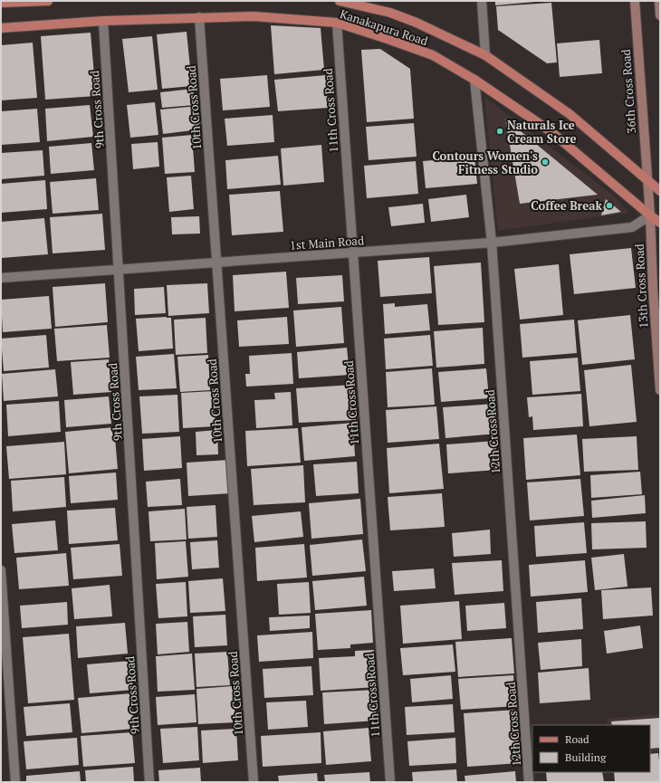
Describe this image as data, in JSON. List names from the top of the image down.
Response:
{
  "streets": {
    "main road": ["Kanakapura Road", "36th Cross Road", "13th Cross Road"],
    "street": [
      "10th Cross Road",
      "9th Cross Road",
      "11th Cross Road",
      "1st Main Road",
      "12th Cross Road"
    ]
  },
  "crossings": [
    ["Kanakapura Road", "36th Cross Road"],
    ["Kanakapura Road", "10th Cross Road"],
    ["Kanakapura Road", "9th Cross Road"],
    ["Kanakapura Road", "11th Cross Road"],
    ["Kanakapura Road", "1st Main Road"],
    ["Kanakapura Road", "13th Cross Road"],
    ["Kanakapura Road", "12th Cross Road"],
    ["36th Cross Road", "13th Cross Road"],
    ["10th Cross Road", "1st Main Road"],
    ["9th Cross Road", "1st Main Road"],
    ["11th Cross Road", "1st Main Road"],
    ["1st Main Road", "13th Cross Road"],
    ["1st Main Road", "12th Cross Road"]
  ],
  "places": ["Naturals Ice Cream Store", "Contours Women's Fitness Studio", "Coffee Break"],
  "legend": ["Road", "Building"]
}
